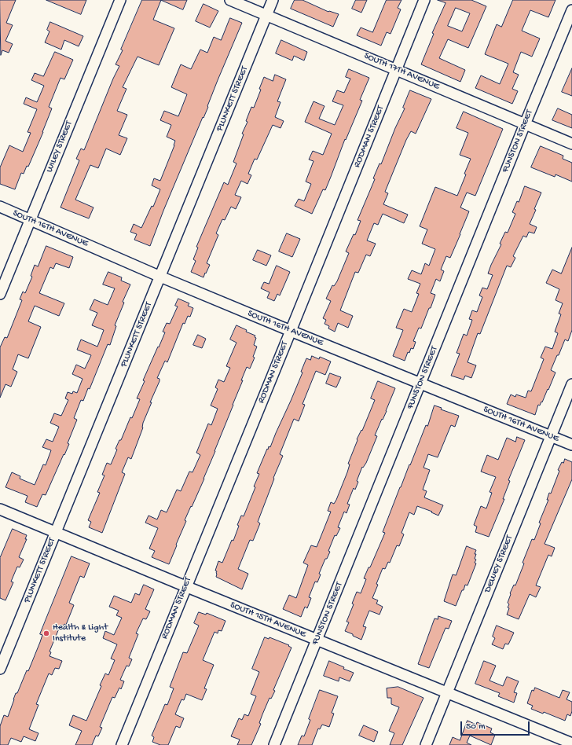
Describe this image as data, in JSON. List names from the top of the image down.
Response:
{
  "streets": {
    "street": [
      "SOUTH 17TH AVENUE",
      "PLUNKETT STREET",
      "RODMAN STREET",
      "FUNSTON STREET",
      "WILEY STREET",
      "SOUTH 16TH AVENUE",
      "DEWEY STREET",
      "SOUTH 15TH AVENUE"
    ]
  },
  "crossings": [
    ["SOUTH 17TH AVENUE", "PLUNKETT STREET"],
    ["SOUTH 17TH AVENUE", "RODMAN STREET"],
    ["SOUTH 17TH AVENUE", "FUNSTON STREET"],
    ["PLUNKETT STREET", "SOUTH 16TH AVENUE"],
    ["PLUNKETT STREET", "SOUTH 15TH AVENUE"],
    ["RODMAN STREET", "SOUTH 16TH AVENUE"],
    ["RODMAN STREET", "SOUTH 15TH AVENUE"],
    ["FUNSTON STREET", "SOUTH 16TH AVENUE"],
    ["FUNSTON STREET", "SOUTH 15TH AVENUE"],
    ["WILEY STREET", "SOUTH 16TH AVENUE"],
    ["SOUTH 16TH AVENUE", "DEWEY STREET"],
    ["DEWEY STREET", "SOUTH 15TH AVENUE"]
  ],
  "places": ["Health & Light Institute"],
  "scale_bar": "50 m"
}
